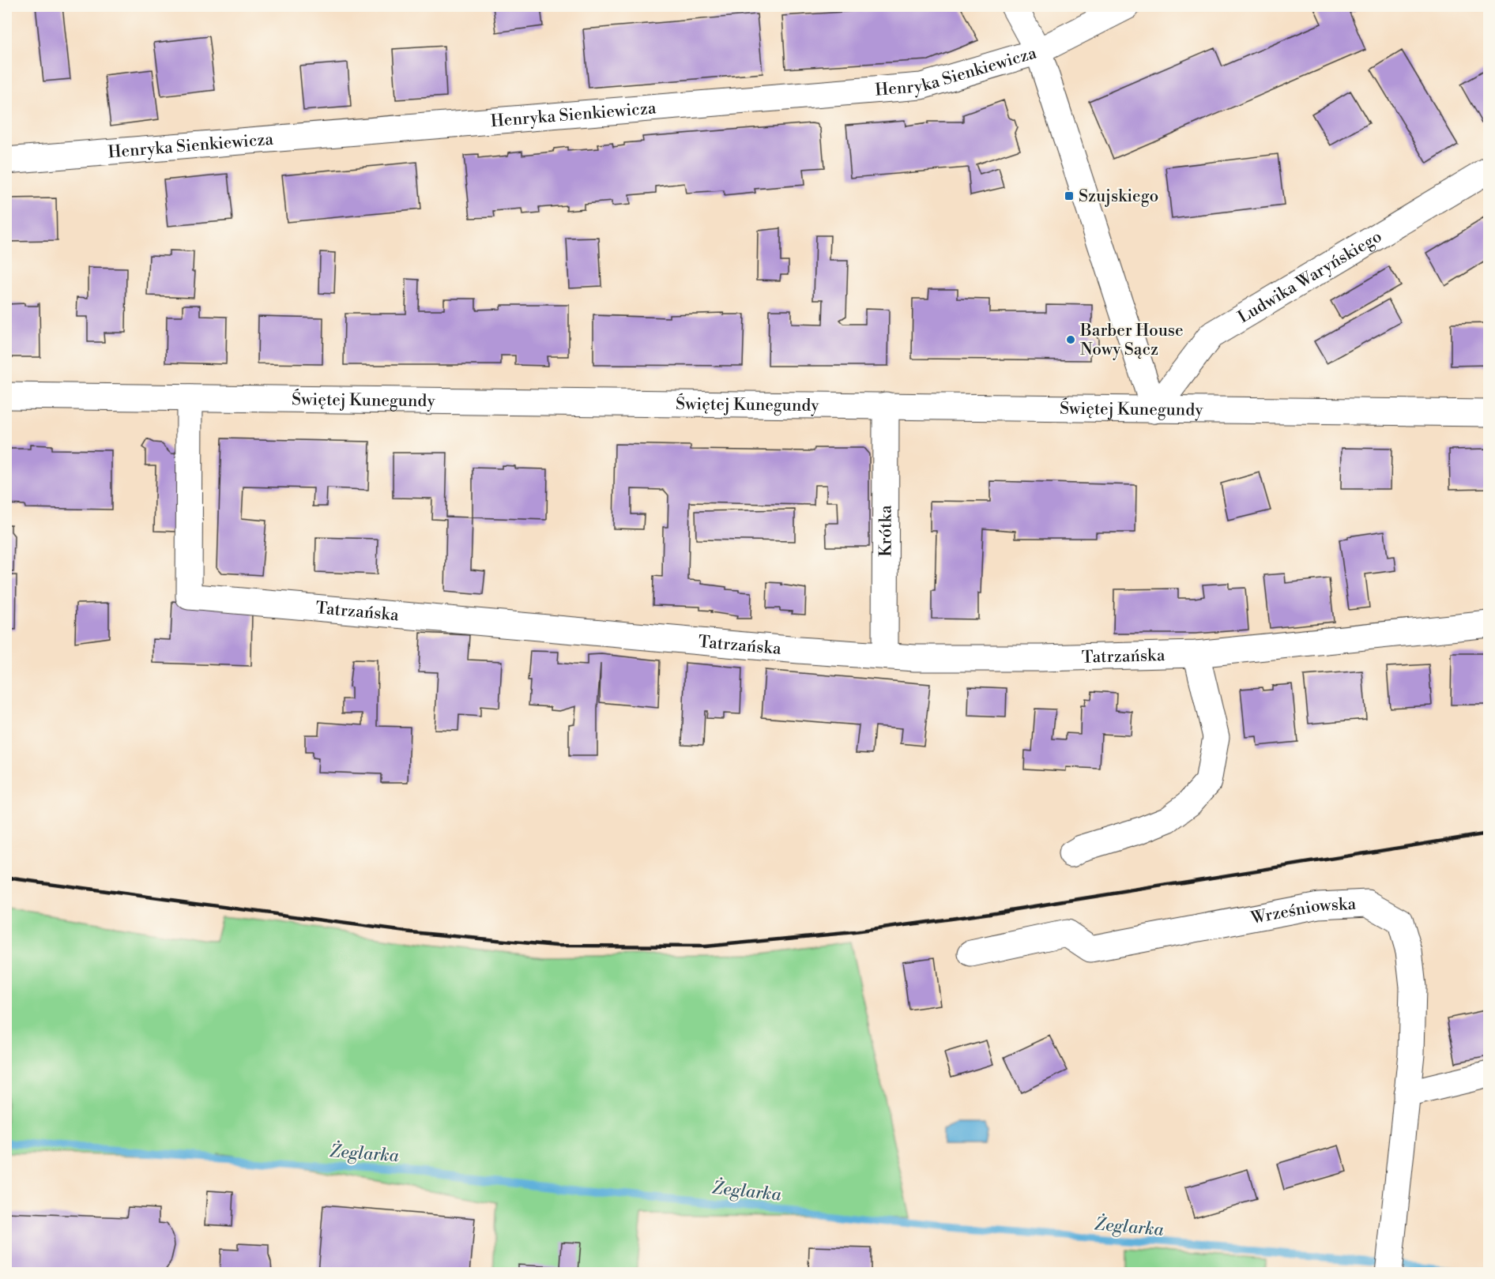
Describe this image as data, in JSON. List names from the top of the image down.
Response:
{
  "streets": {
    "street": [
      "Henryka Sienkiewicza",
      "Ludwika Waryńskiego",
      "Świętej Kunegundy",
      "Krótka",
      "Tatrzańska",
      "Wrześniowska"
    ]
  },
  "crossings": [
    ["Ludwika Waryńskiego", "Świętej Kunegundy"],
    ["Świętej Kunegundy", "Krótka"],
    ["Świętej Kunegundy", "Tatrzańska"],
    ["Krótka", "Tatrzańska"]
  ],
  "water": ["Żeglarka"],
  "places": {
    "transit": ["Szujskiego"],
    "other": ["Barber House Nowy Sącz"]
  }
}
